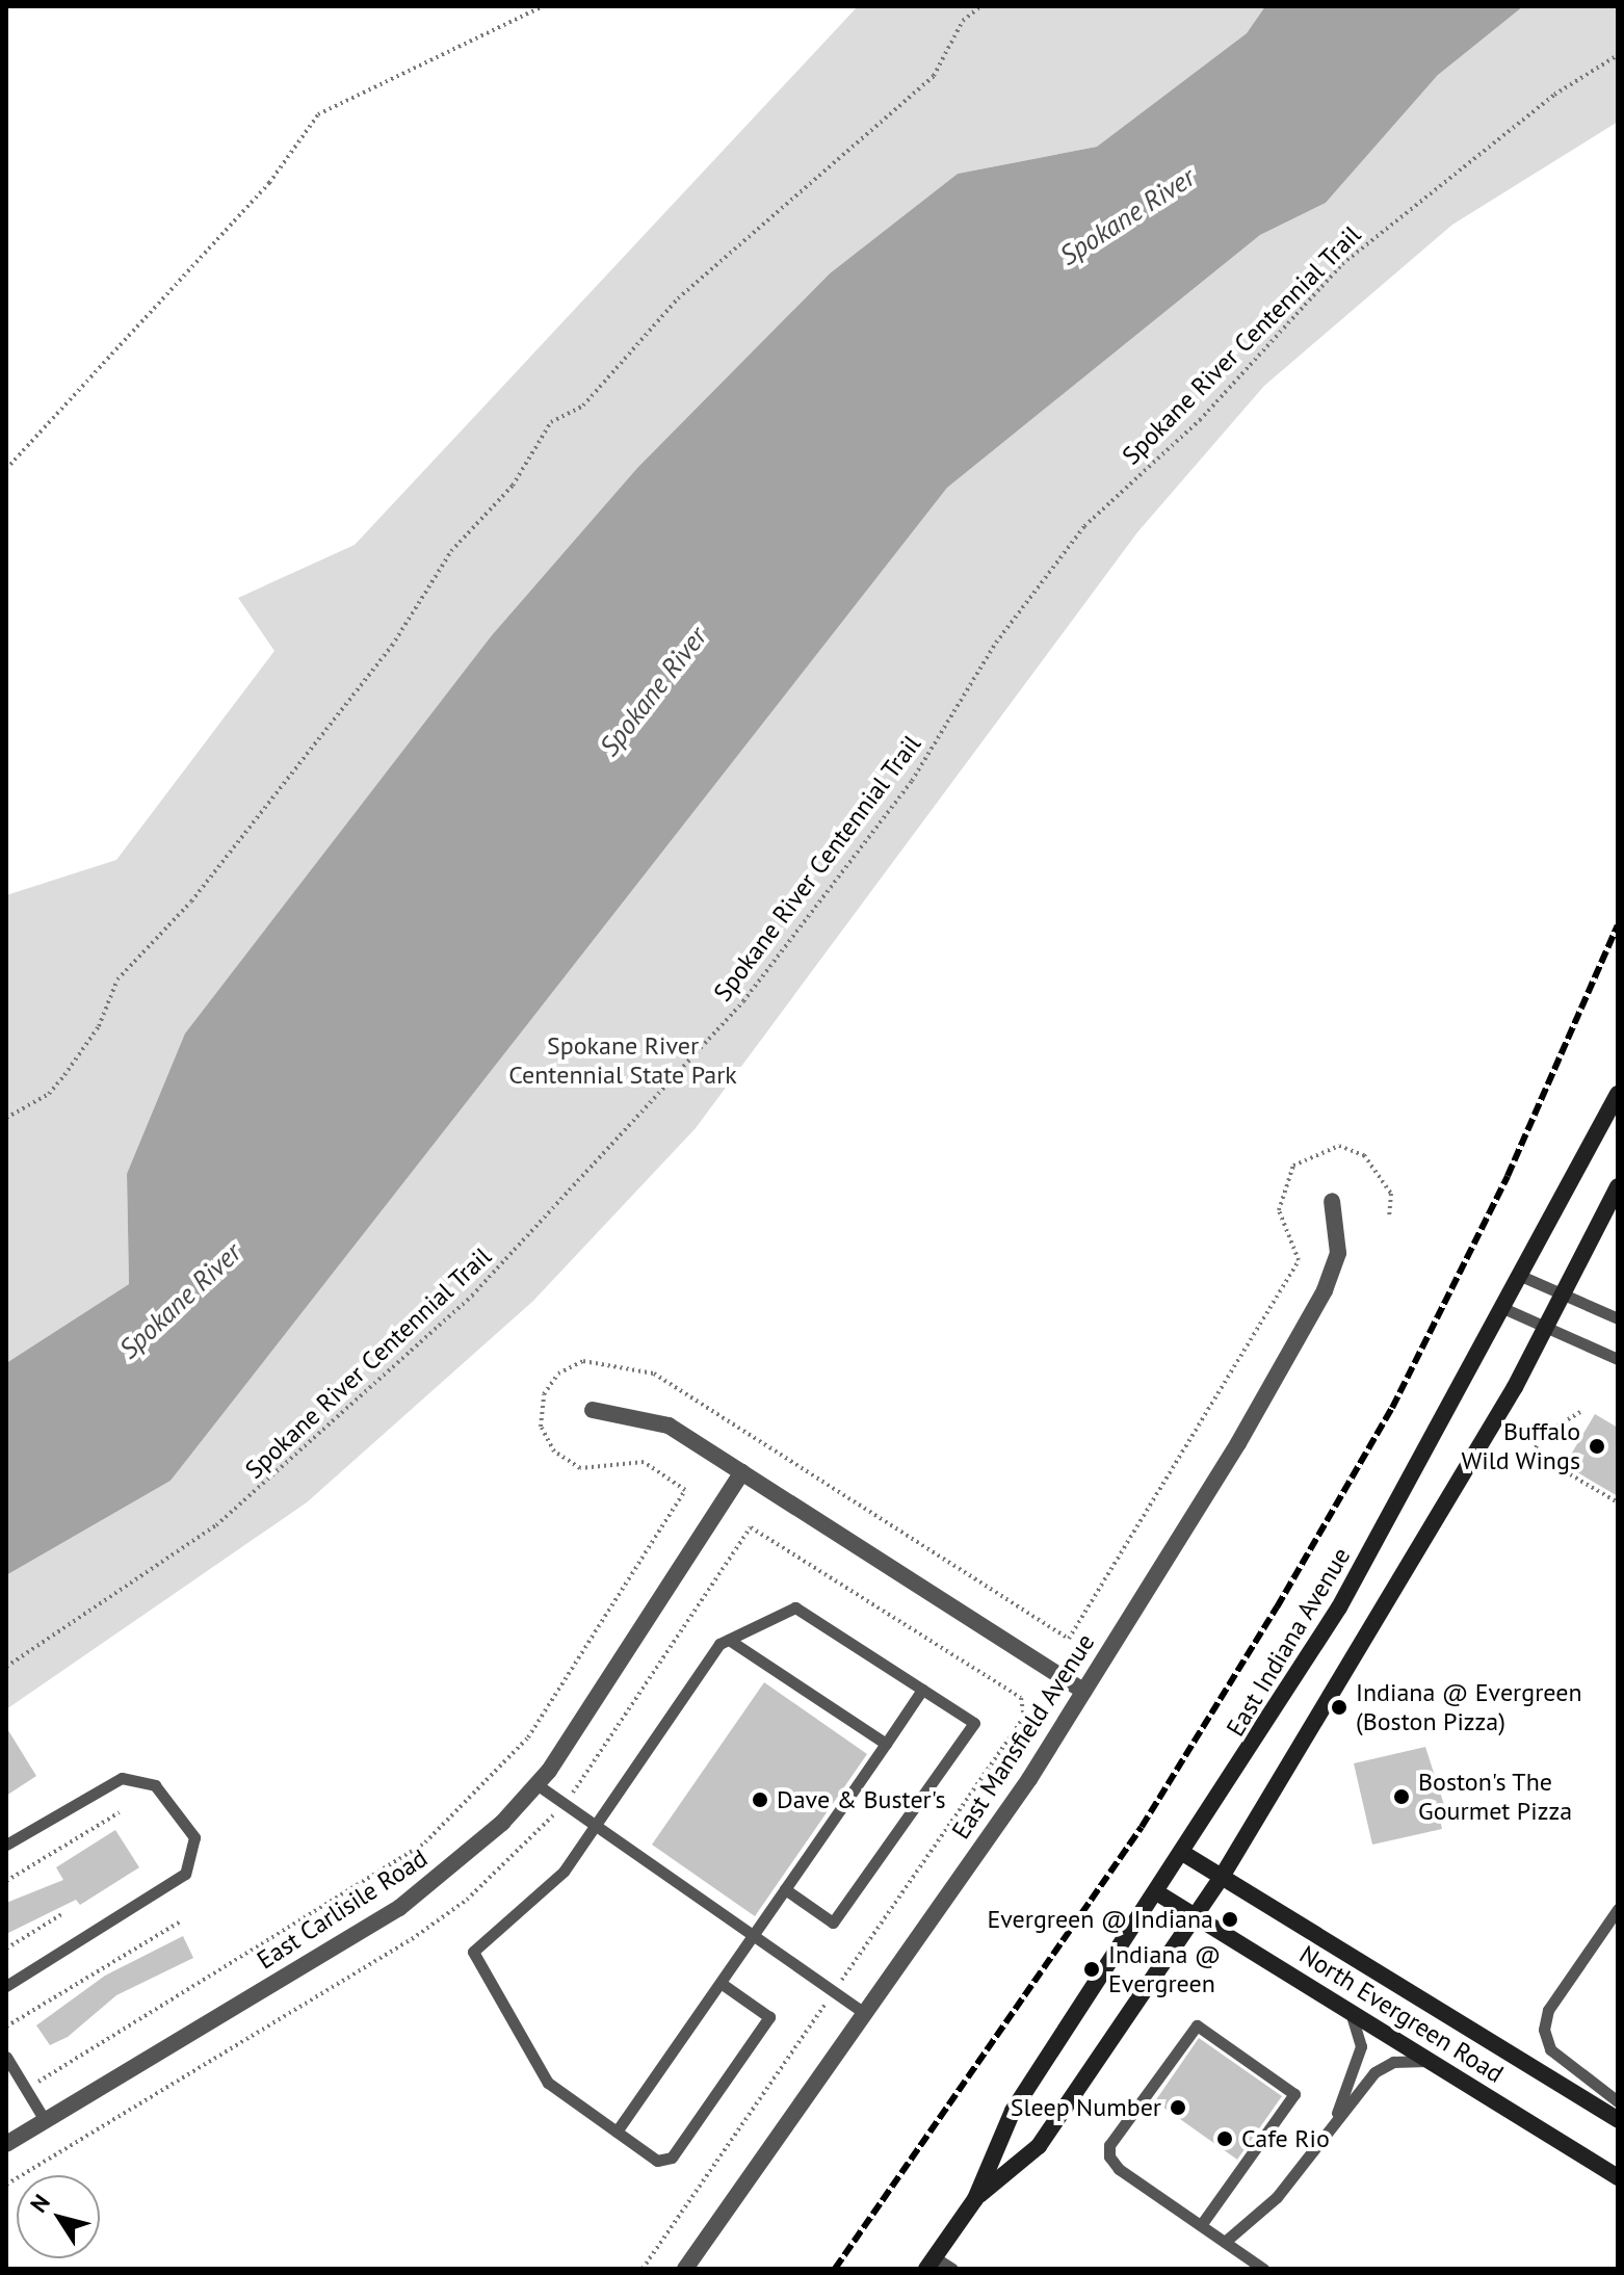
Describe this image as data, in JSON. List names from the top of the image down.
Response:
{
  "streets": {
    "main road": ["East Indiana Avenue", "North Evergreen Road"],
    "street": ["East Mansfield Avenue", "East Carlisile Road"],
    "path": ["Spokane River Centennial Trail"]
  },
  "crossings": [
    ["East Indiana Avenue", "North Evergreen Road"]
  ],
  "water": ["Spokane River"],
  "parks": ["Spokane River Centennial State Park"],
  "places": [
    "Buffalo Wild Wings",
    "Indiana @ Evergreen (Boston Pizza)",
    "Boston's The Gourmet Pizza",
    "Dave & Buster's",
    "Evergreen @ Indiana",
    "Indiana @ Evergreen",
    "Sleep Number",
    "Cafe Rio"
  ],
  "north": "top left"
}
